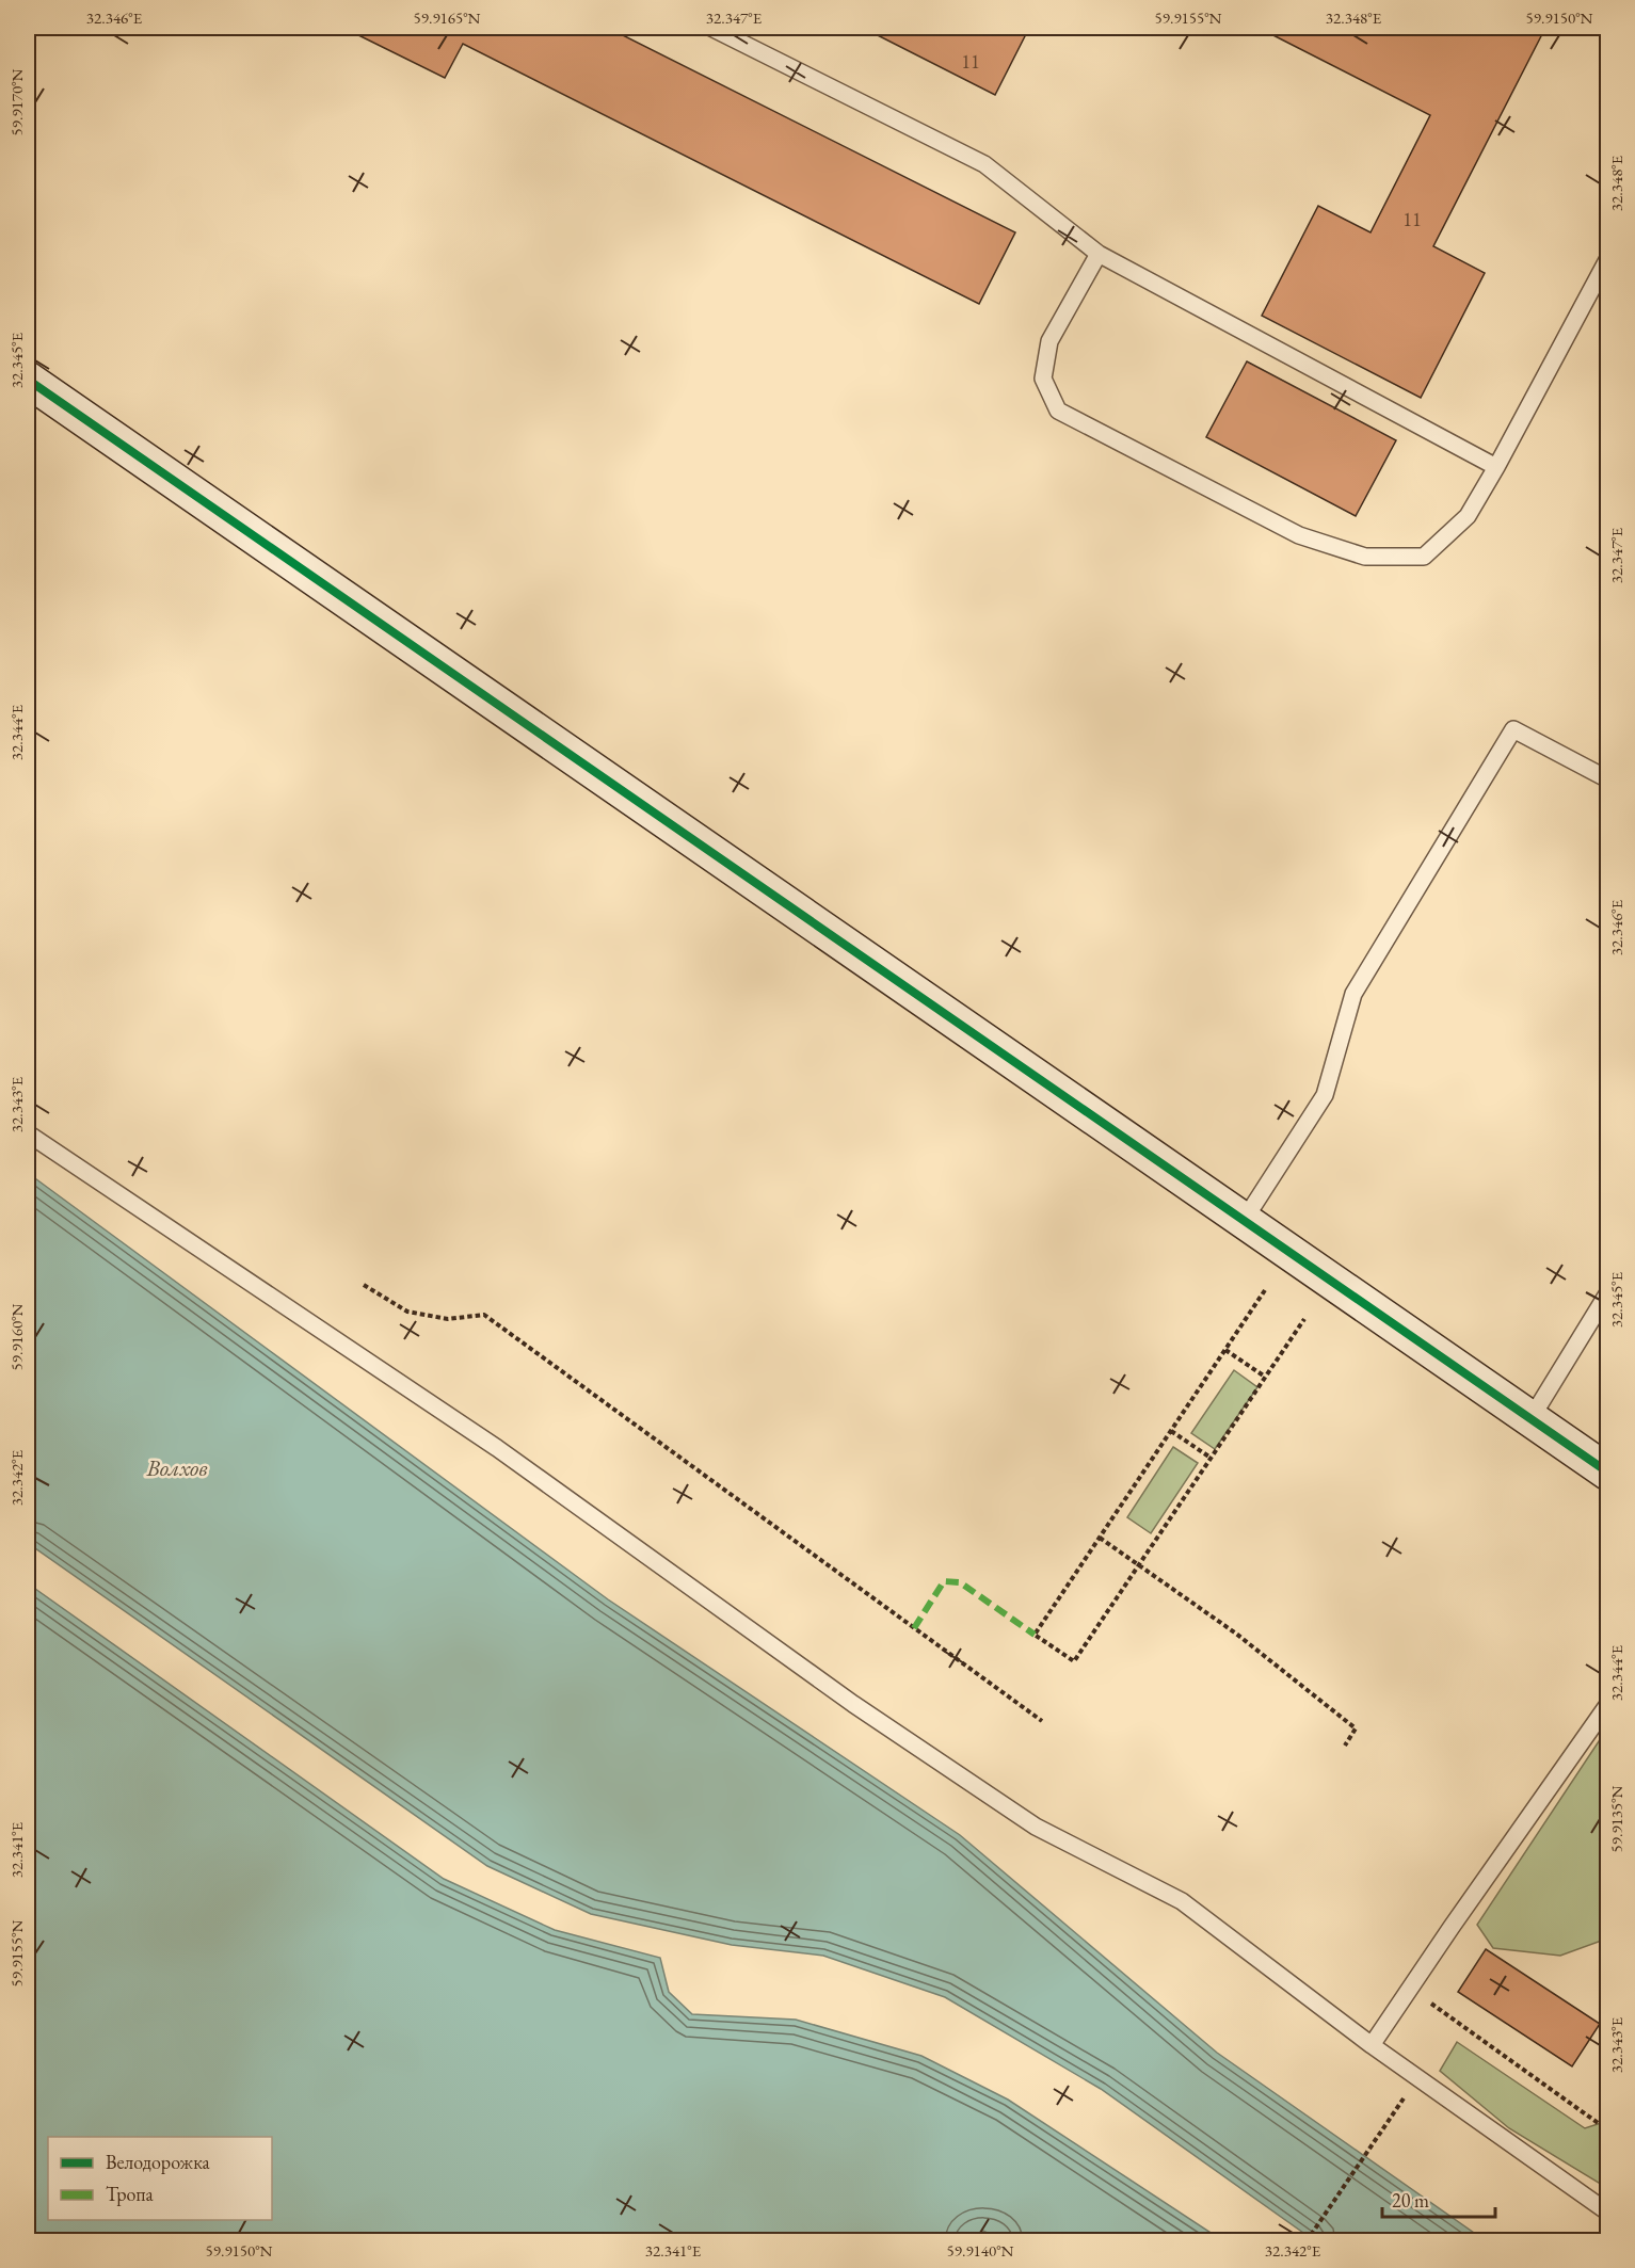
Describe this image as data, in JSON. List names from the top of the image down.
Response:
{
  "water": ["Волхов"],
  "house_numbers": ["11", "11"],
  "legend": ["Велодорожка", "Тропа"],
  "scale_bar": "20 m",
  "coordinates": [
    "32.346°E",
    "59.9165°N",
    "32.347°E",
    "59.9155°N",
    "32.348°E",
    "59.9150°N",
    "59.9170°N",
    "32.345°E",
    "32.344°E",
    "32.343°E",
    "59.9160°N",
    "32.342°E",
    "59.9135°N",
    "32.341°E",
    "59.9140°N"
  ]
}
